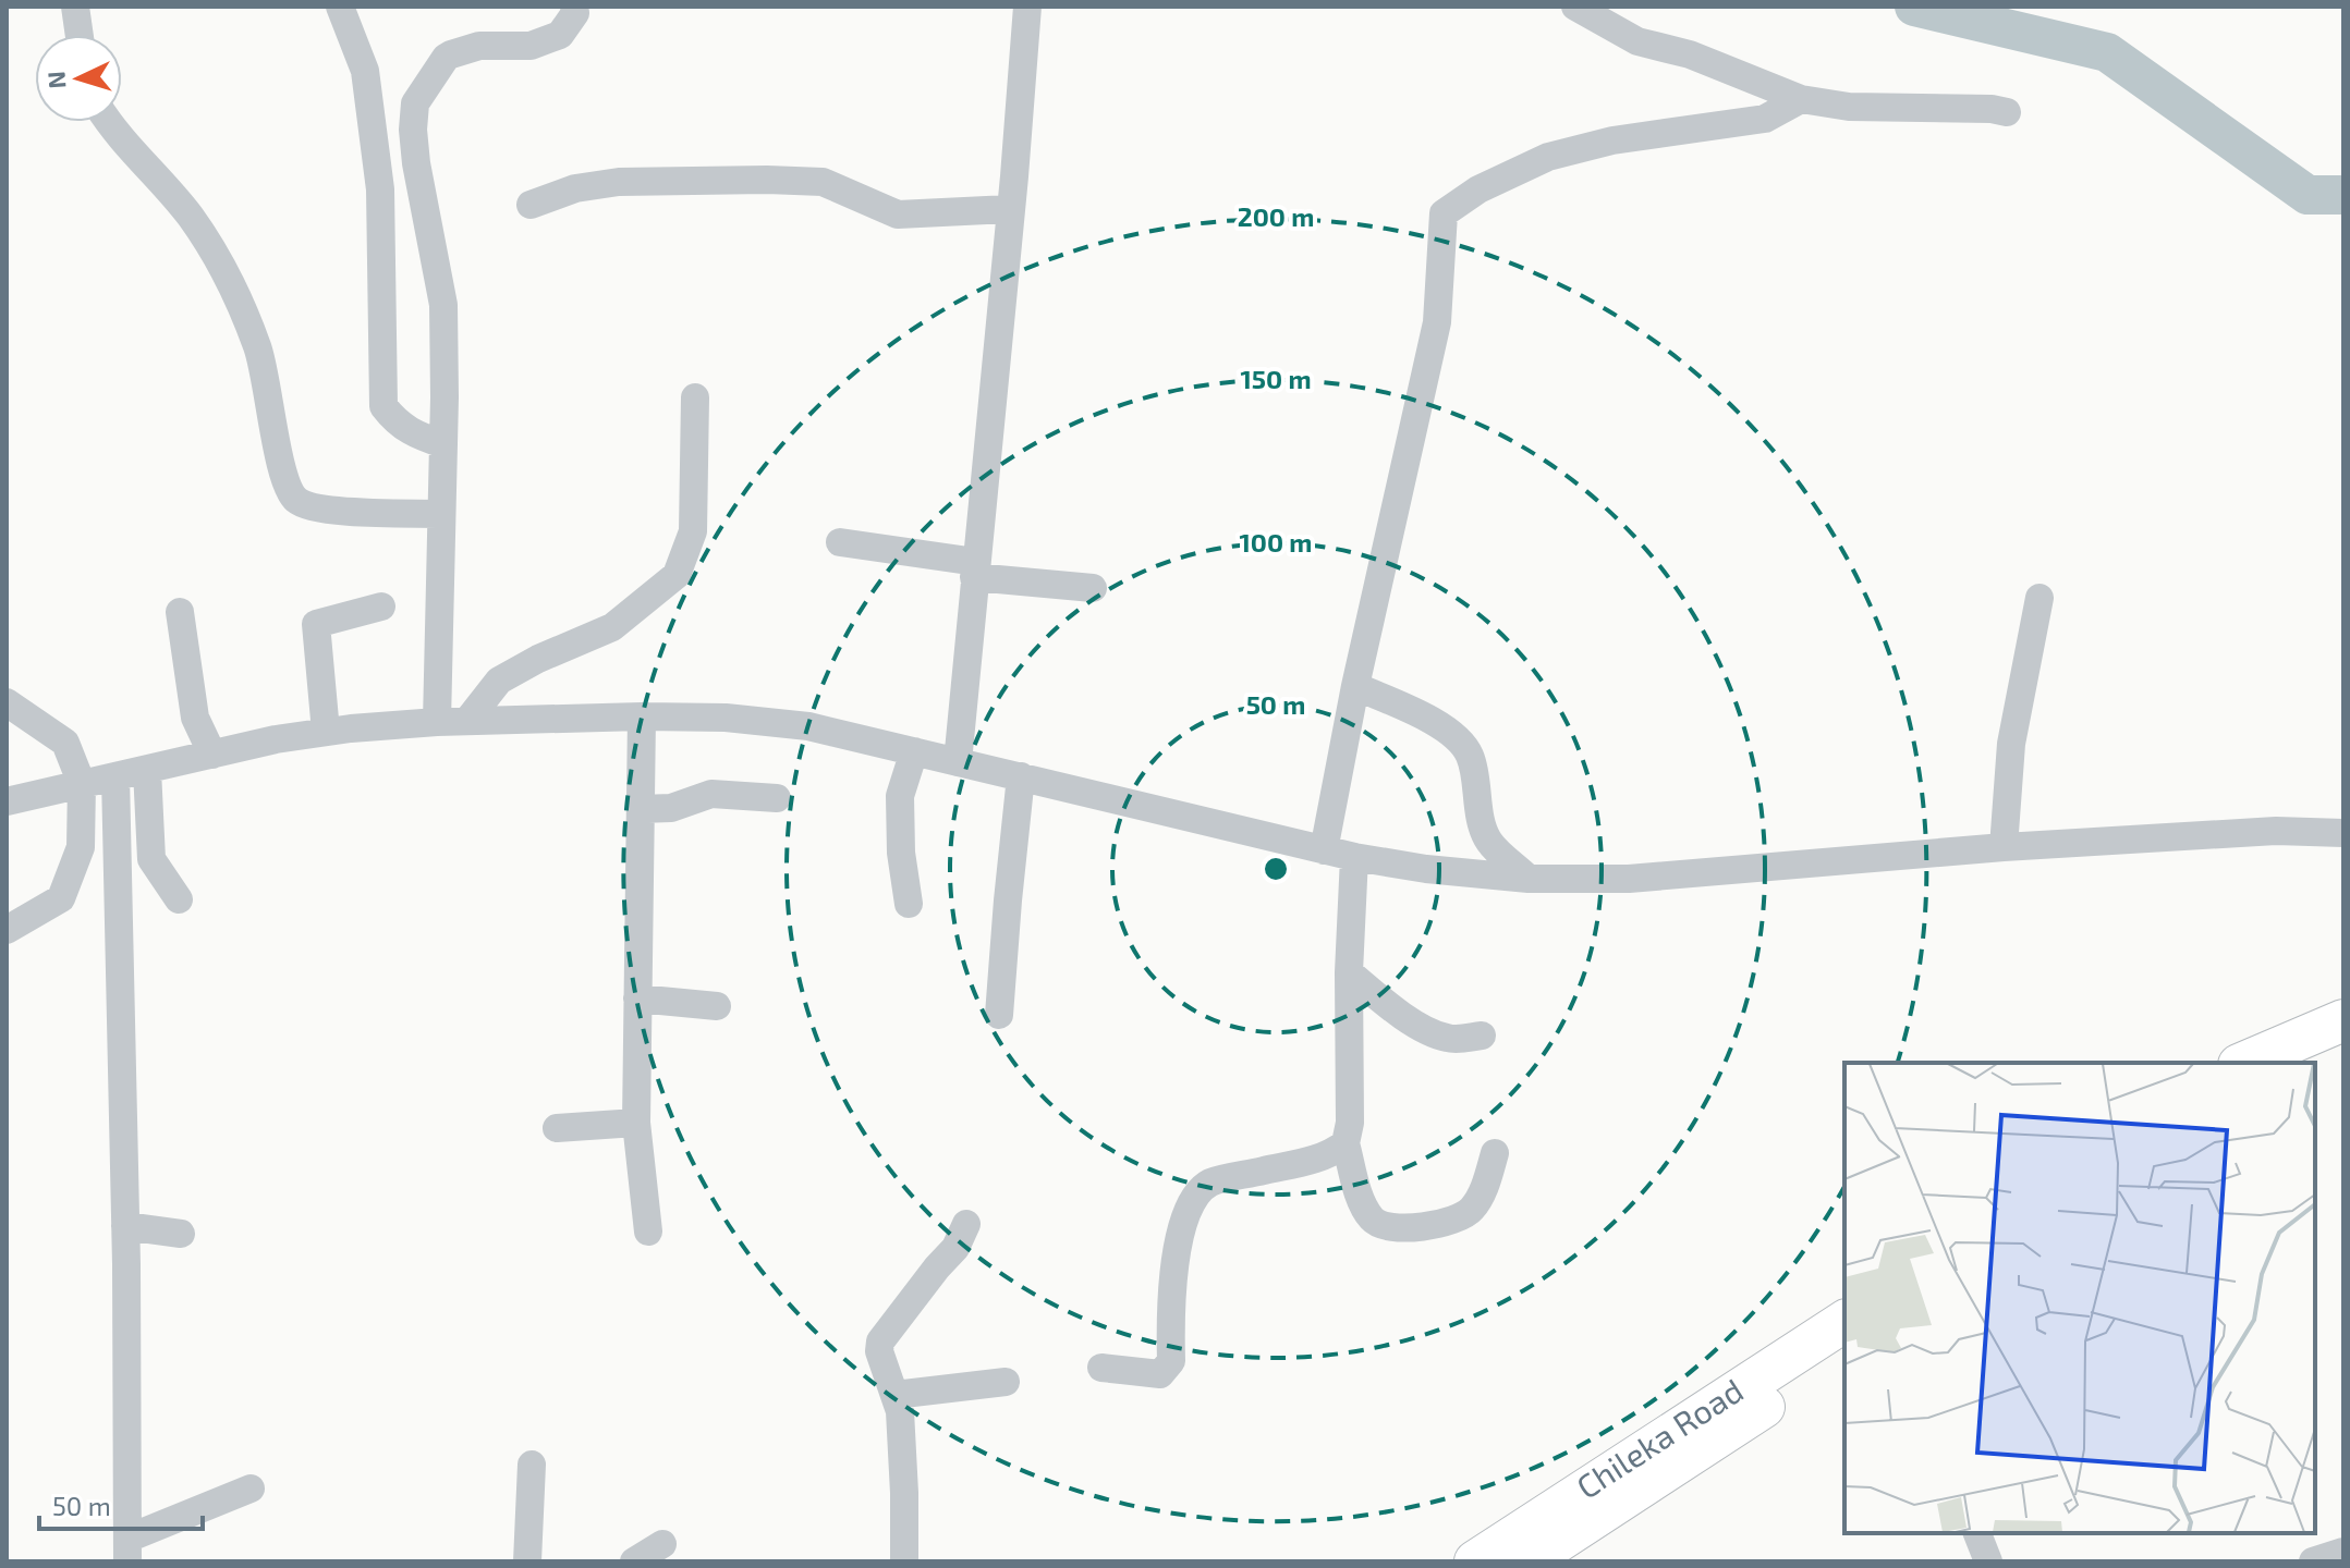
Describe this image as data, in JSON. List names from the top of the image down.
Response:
{
  "streets": {
    "highway": ["Chileka Road"]
  },
  "scale_bar": "50 m",
  "north": "left",
  "rings": [
    "200 m",
    "150 m",
    "100 m",
    "50 m"
  ]
}
